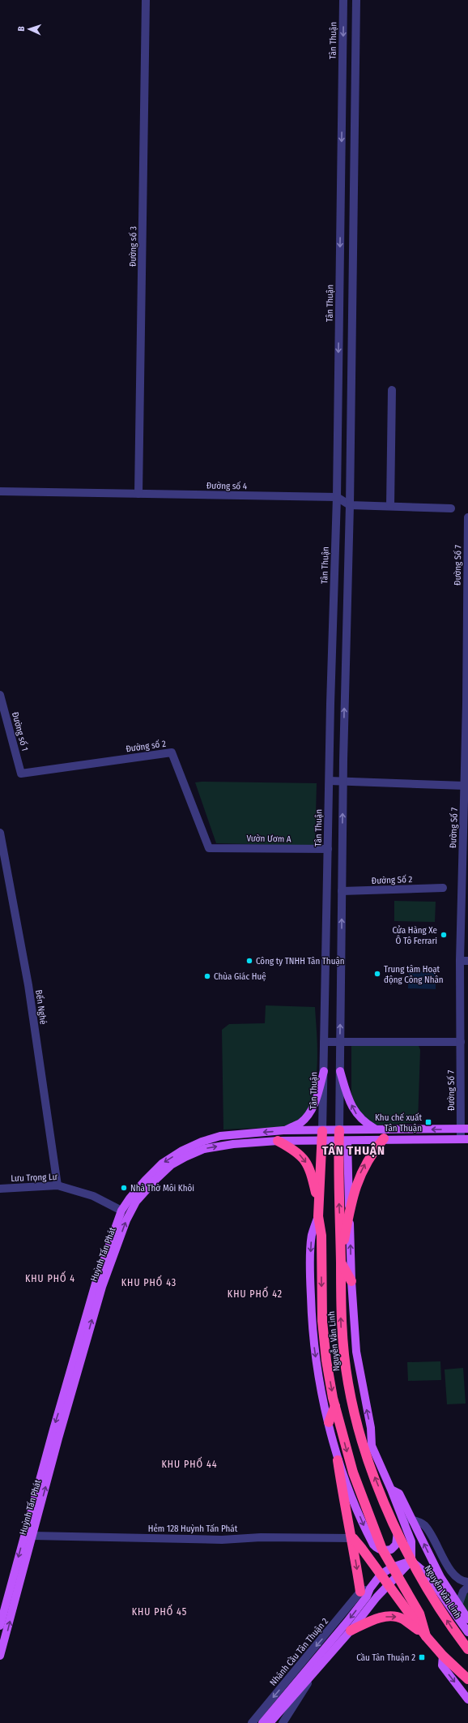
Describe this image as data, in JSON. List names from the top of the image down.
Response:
{
  "streets": {
    "highway": ["Nguyễn Văn Linh"],
    "main road": ["Huỳnh Tấn Phát"],
    "street": [
      "Tân Thuận",
      "Đường số 3",
      "Đường số 4",
      "Đường Số 7",
      "Đường số 1",
      "Đường số 2",
      "Vườn Ươm A",
      "Đường Số 2",
      "Bến Nghé",
      "Lưu Trọng Lư",
      "Hẻm 128 Huỳnh Tấn Phát",
      "Nhánh Cầu Tân Thuận 2"
    ]
  },
  "crossings": [
    ["Tân Thuận", "Đường số 4"],
    ["Tân Thuận", "Vườn Ươm A"],
    ["Tân Thuận", "Huỳnh Tấn Phát"],
    ["Tân Thuận", "Nguyễn Văn Linh"],
    ["Đường số 3", "Đường số 4"],
    ["Đường Số 7", "Huỳnh Tấn Phát"],
    ["Đường số 1", "Đường số 2"],
    ["Đường số 2", "Vườn Ươm A"],
    ["Bến Nghé", "Lưu Trọng Lư"],
    ["Lưu Trọng Lư", "Huỳnh Tấn Phát"],
    ["Huỳnh Tấn Phát", "Nguyễn Văn Linh"],
    ["Huỳnh Tấn Phát", "Hẻm 128 Huỳnh Tấn Phát"]
  ],
  "districts": [
    "TÂN THUẬN",
    "KHU PHỐ 4",
    "KHU PHỐ 43",
    "KHU PHỐ 42",
    "KHU PHỐ 44",
    "KHU PHỐ 45"
  ],
  "places": {
    "other": [
      "Cửa Hàng Xe Ô Tô Ferrari",
      "Công ty TNHH Tân Thuận",
      "Trung tâm Hoạt động Công Nhân",
      "Chùa Giác Huệ",
      "Nhà Thờ Môi Khôi"
    ],
    "transit": ["Khu chế xuất Tân Thuận", "Cầu Tân Thuận 2"]
  },
  "north": "left"
}
